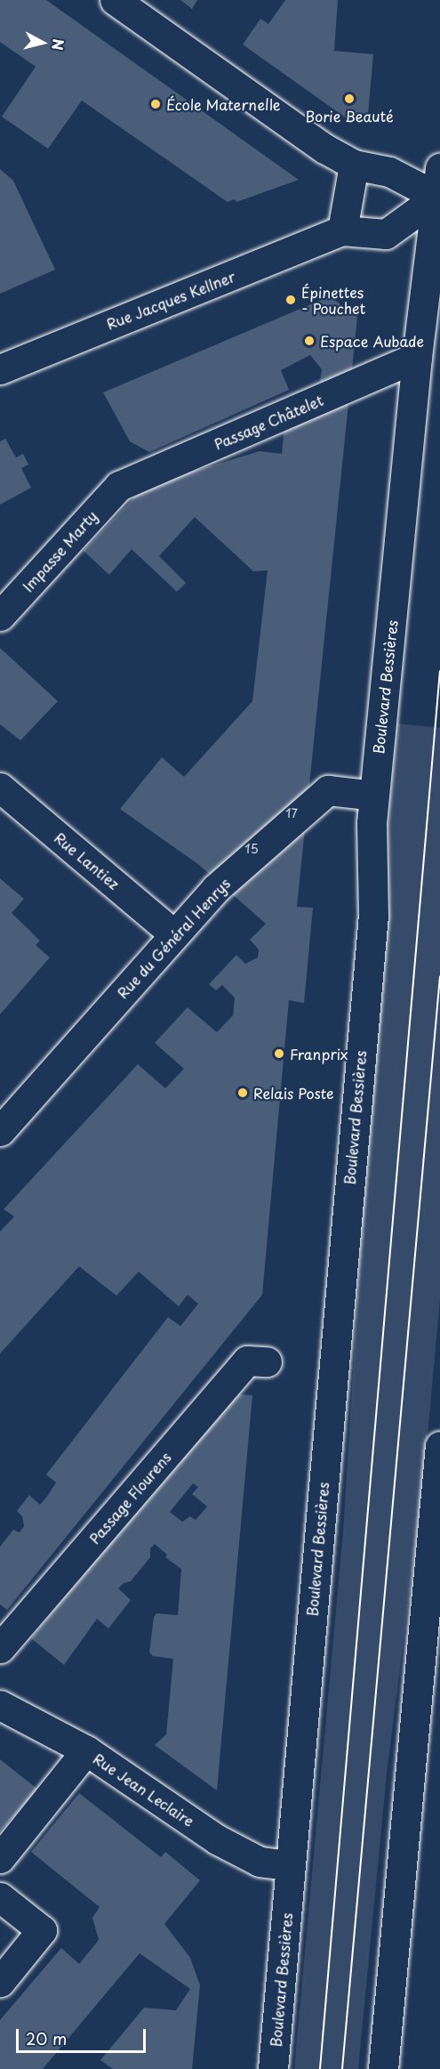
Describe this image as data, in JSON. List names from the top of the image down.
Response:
{
  "streets": {
    "main road": [
      "Rue Jacques Kellner",
      "Passage Châtelet",
      "Impasse Marty",
      "Boulevard Bessières",
      "Rue Lantiez",
      "Rue du Général Henrys",
      "Passage Flourens",
      "Rue Jean Leclaire"
    ]
  },
  "crossings": [
    ["Rue Jacques Kellner", "Boulevard Bessières"],
    ["Passage Châtelet", "Impasse Marty"],
    ["Passage Châtelet", "Boulevard Bessières"],
    ["Boulevard Bessières", "Rue du Général Henrys"],
    ["Boulevard Bessières", "Rue Jean Leclaire"],
    ["Rue Lantiez", "Rue du Général Henrys"]
  ],
  "places": [
    "Borie Beauté",
    "École Maternelle",
    "Épinettes - Pouchet",
    "Espace Aubade",
    "Franprix",
    "Relais Poste"
  ],
  "house_numbers": ["17", "15"],
  "scale_bar": "20 m",
  "north": "right"
}
